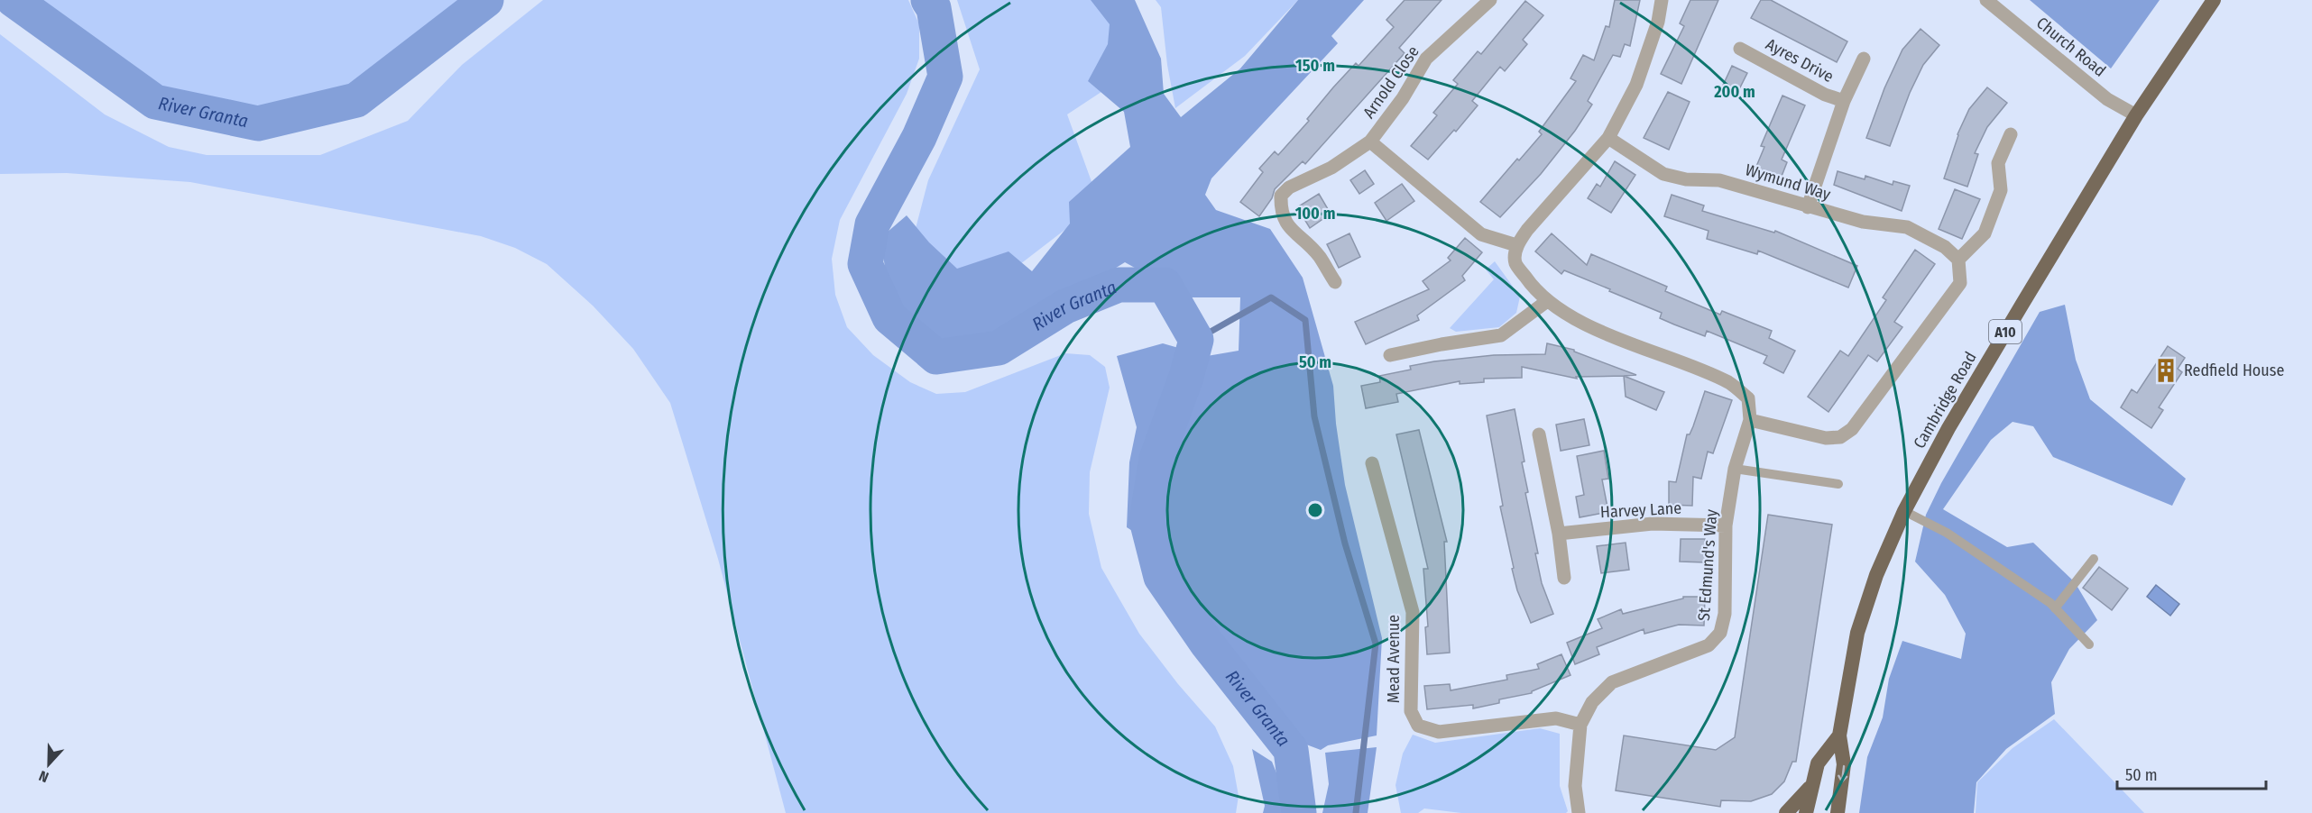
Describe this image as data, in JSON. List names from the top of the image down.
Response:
{
  "streets": {
    "highway": ["A10", "Cambridge Road"],
    "street": [
      "Church Road",
      "Ayres Drive",
      "Arnold Close",
      "Wymund Way",
      "Harvey Lane",
      "St Edmund's Way",
      "Mead Avenue"
    ]
  },
  "crossings": [
    ["Church Road", "Cambridge Road"],
    ["Ayres Drive", "Wymund Way"],
    ["Harvey Lane", "St Edmund's Way"],
    ["St Edmund's Way", "Mead Avenue"]
  ],
  "water": ["River Granta"],
  "places": {
    "building": ["Redfield House"]
  },
  "scale_bar": "50 m",
  "north": "bottom",
  "rings": [
    "150 m",
    "200 m",
    "100 m",
    "50 m"
  ]
}
